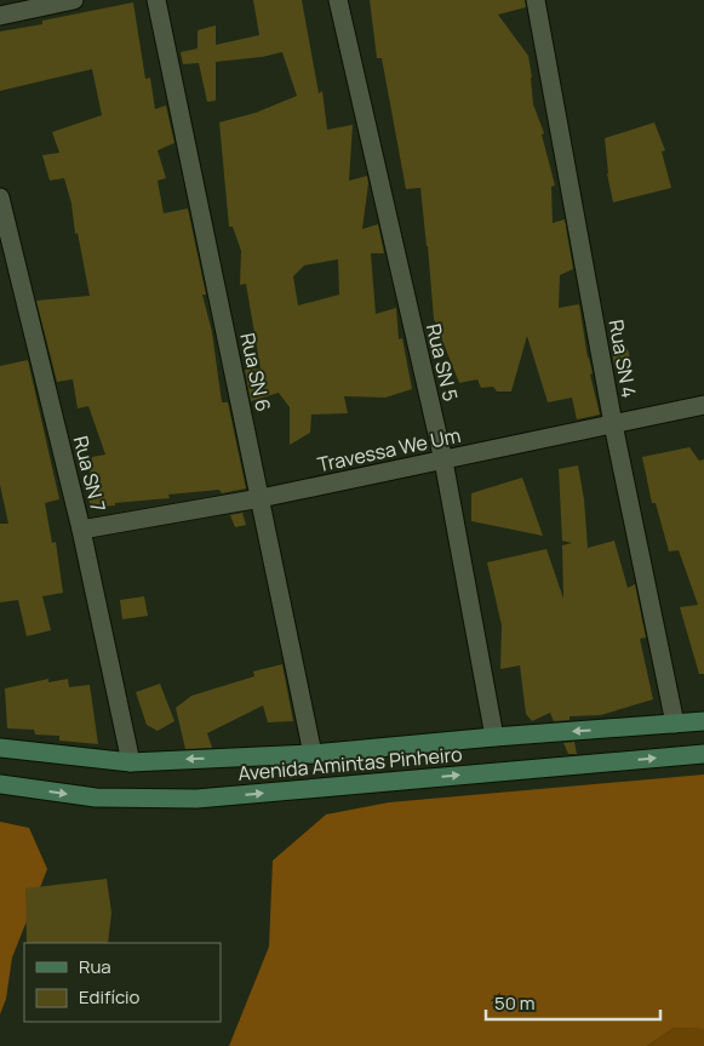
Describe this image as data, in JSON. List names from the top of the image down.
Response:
{
  "streets": {
    "street": [
      "Rua SN 4",
      "Rua SN 5",
      "Rua SN 6",
      "Travessa We Um",
      "Rua SN 7",
      "Avenida Amintas Pinheiro"
    ]
  },
  "crossings": [
    ["Rua SN 4", "Travessa We Um"],
    ["Rua SN 4", "Avenida Amintas Pinheiro"],
    ["Rua SN 5", "Travessa We Um"],
    ["Rua SN 5", "Avenida Amintas Pinheiro"],
    ["Rua SN 6", "Travessa We Um"],
    ["Rua SN 6", "Avenida Amintas Pinheiro"],
    ["Travessa We Um", "Rua SN 7"],
    ["Rua SN 7", "Avenida Amintas Pinheiro"]
  ],
  "legend": ["Rua", "Edifício"],
  "scale_bar": "50 m"
}
